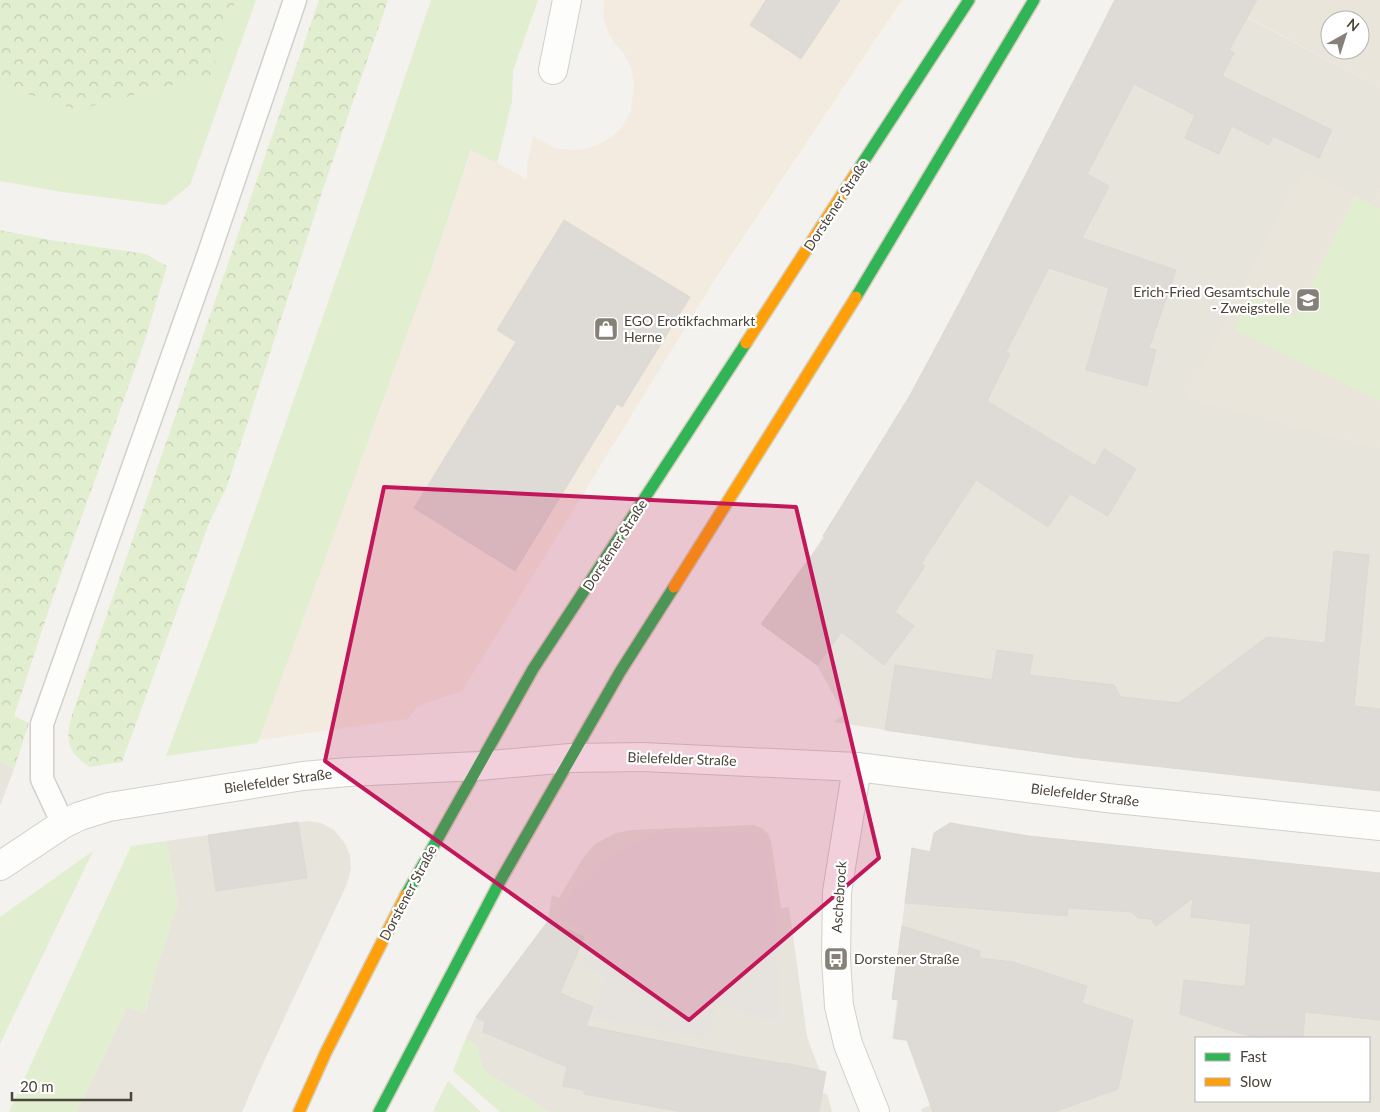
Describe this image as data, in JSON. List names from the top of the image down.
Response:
{
  "streets": {
    "main road": ["Dorstener Straße"],
    "street": ["Bielefelder Straße", "Aschebrock"]
  },
  "crossings": [
    ["Dorstener Straße", "Bielefelder Straße"],
    ["Bielefelder Straße", "Aschebrock"]
  ],
  "places": {
    "school or university": ["Erich-Fried Gesamtschule - Zweigstelle"],
    "shop": ["EGO Erotikfachmarkt Herne"],
    "bus stop": ["Dorstener Straße"]
  },
  "legend": ["Fast", "Slow"],
  "scale_bar": "20 m",
  "north": "top right"
}
